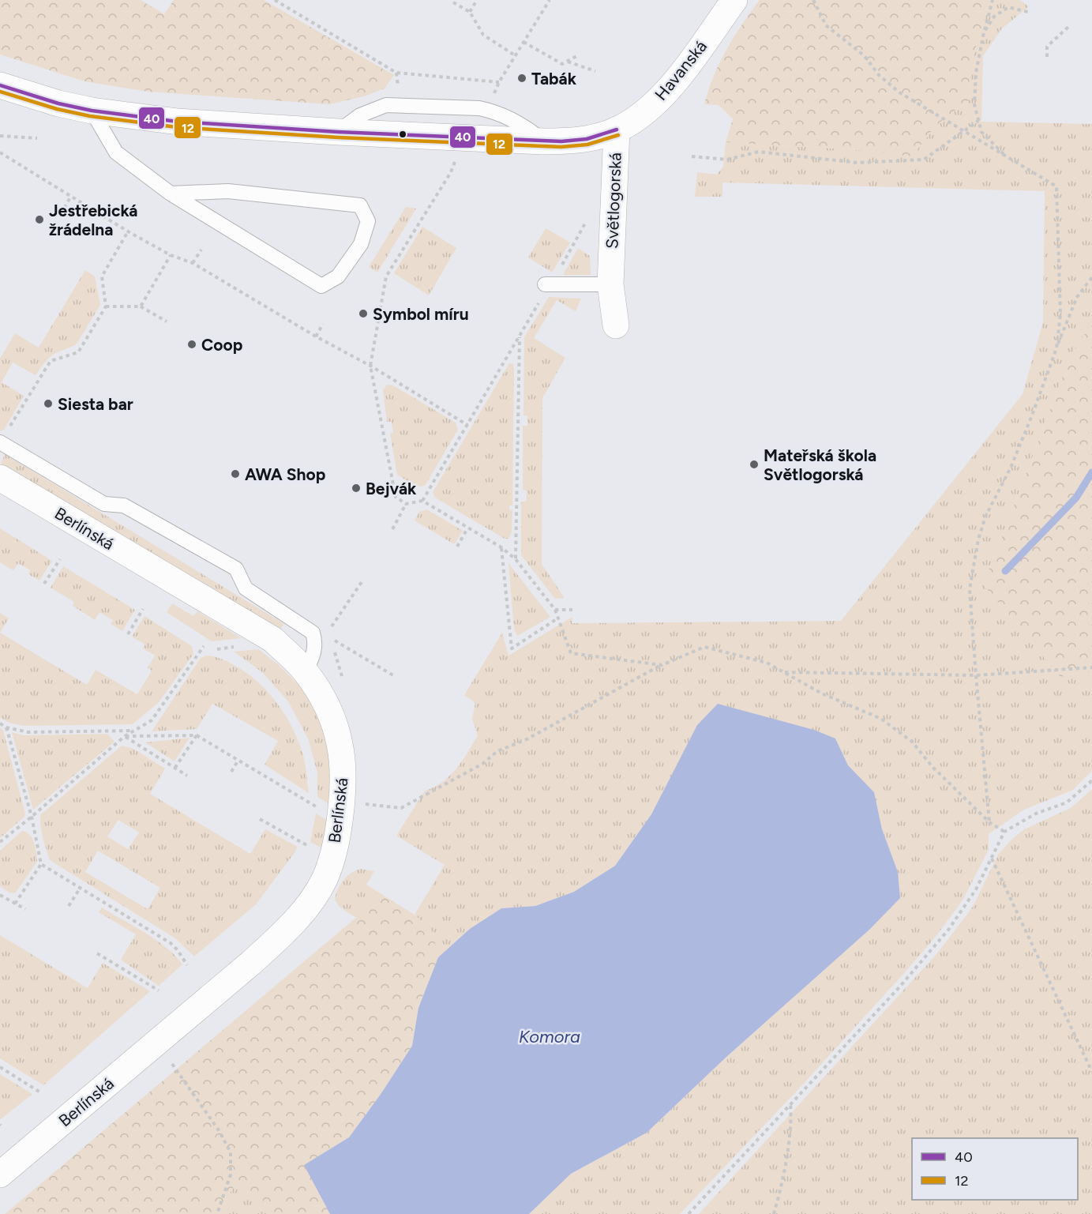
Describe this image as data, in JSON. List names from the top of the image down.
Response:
{
  "streets": {
    "street": ["Havanská", "Světlogorská", "Berlínská"]
  },
  "crossings": [
    ["Havanská", "Světlogorská"]
  ],
  "water": ["Komora"],
  "places": [
    "Tabák",
    "Jestřebická žrádelna",
    "Symbol míru",
    "Coop",
    "Siesta bar",
    "Mateřská škola Světlogorská",
    "AWA Shop",
    "Bejvák"
  ],
  "lines": ["transit line 40", "transit line 12"],
  "legend": ["40", "12"]
}
